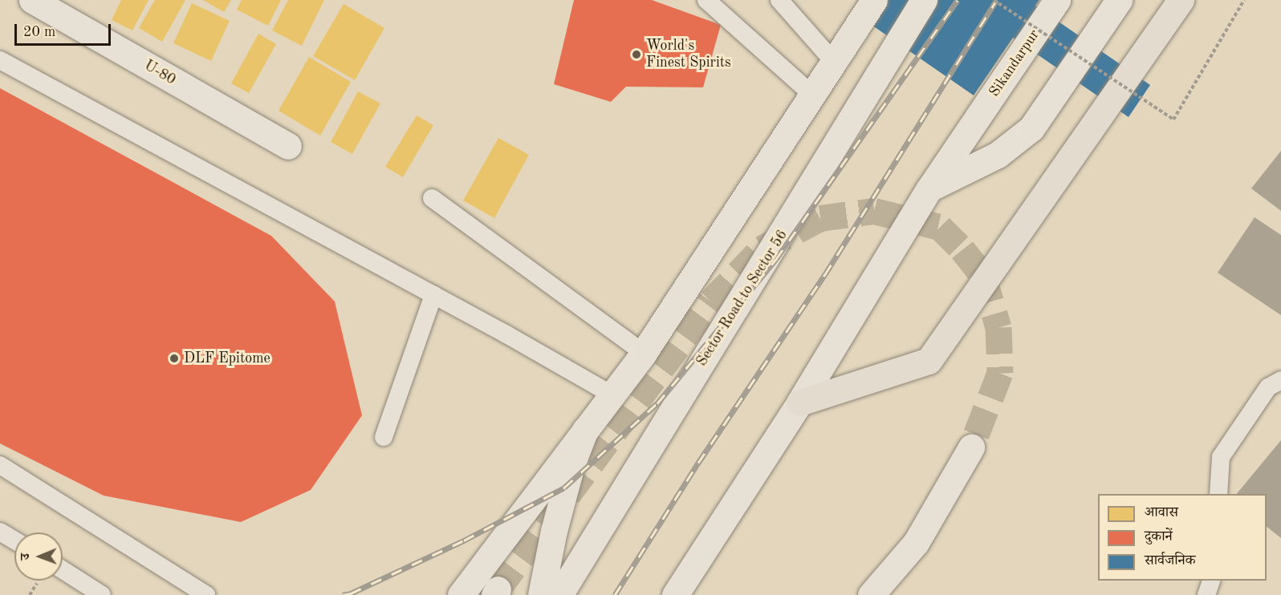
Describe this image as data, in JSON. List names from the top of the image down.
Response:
{
  "streets": {
    "main road": ["Sikandarpur", "U-80", "Sector Road to Sector 56"]
  },
  "places": ["World's Finest Spirits", "DLF Epitome"],
  "legend": ["आवास", "दुकानें", "सार्वजनिक"],
  "scale_bar": "20 m",
  "north": "left"
}
